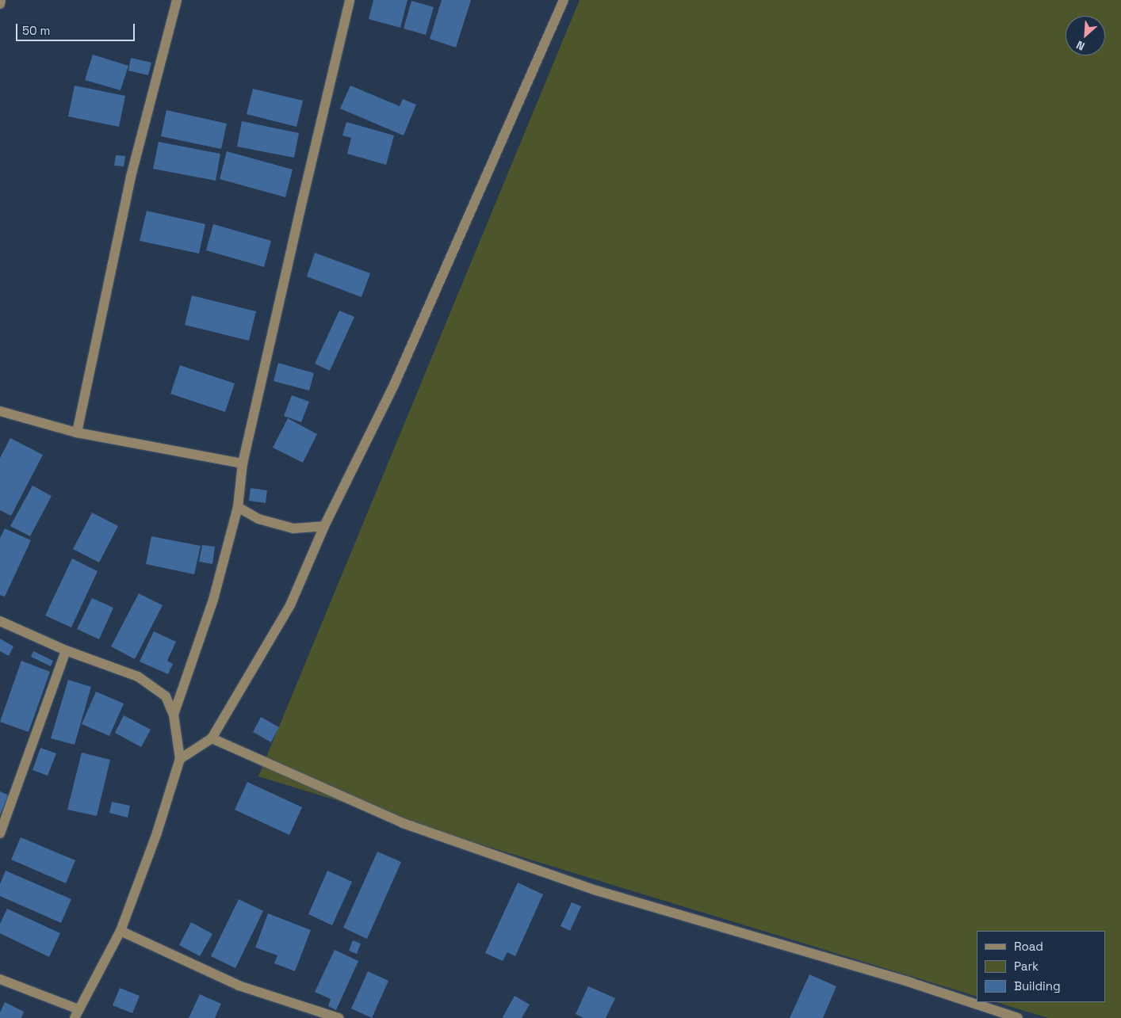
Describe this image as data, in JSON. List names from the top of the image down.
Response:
{
  "legend": ["Road", "Park", "Building"],
  "scale_bar": "50 m",
  "north": "bottom left"
}
